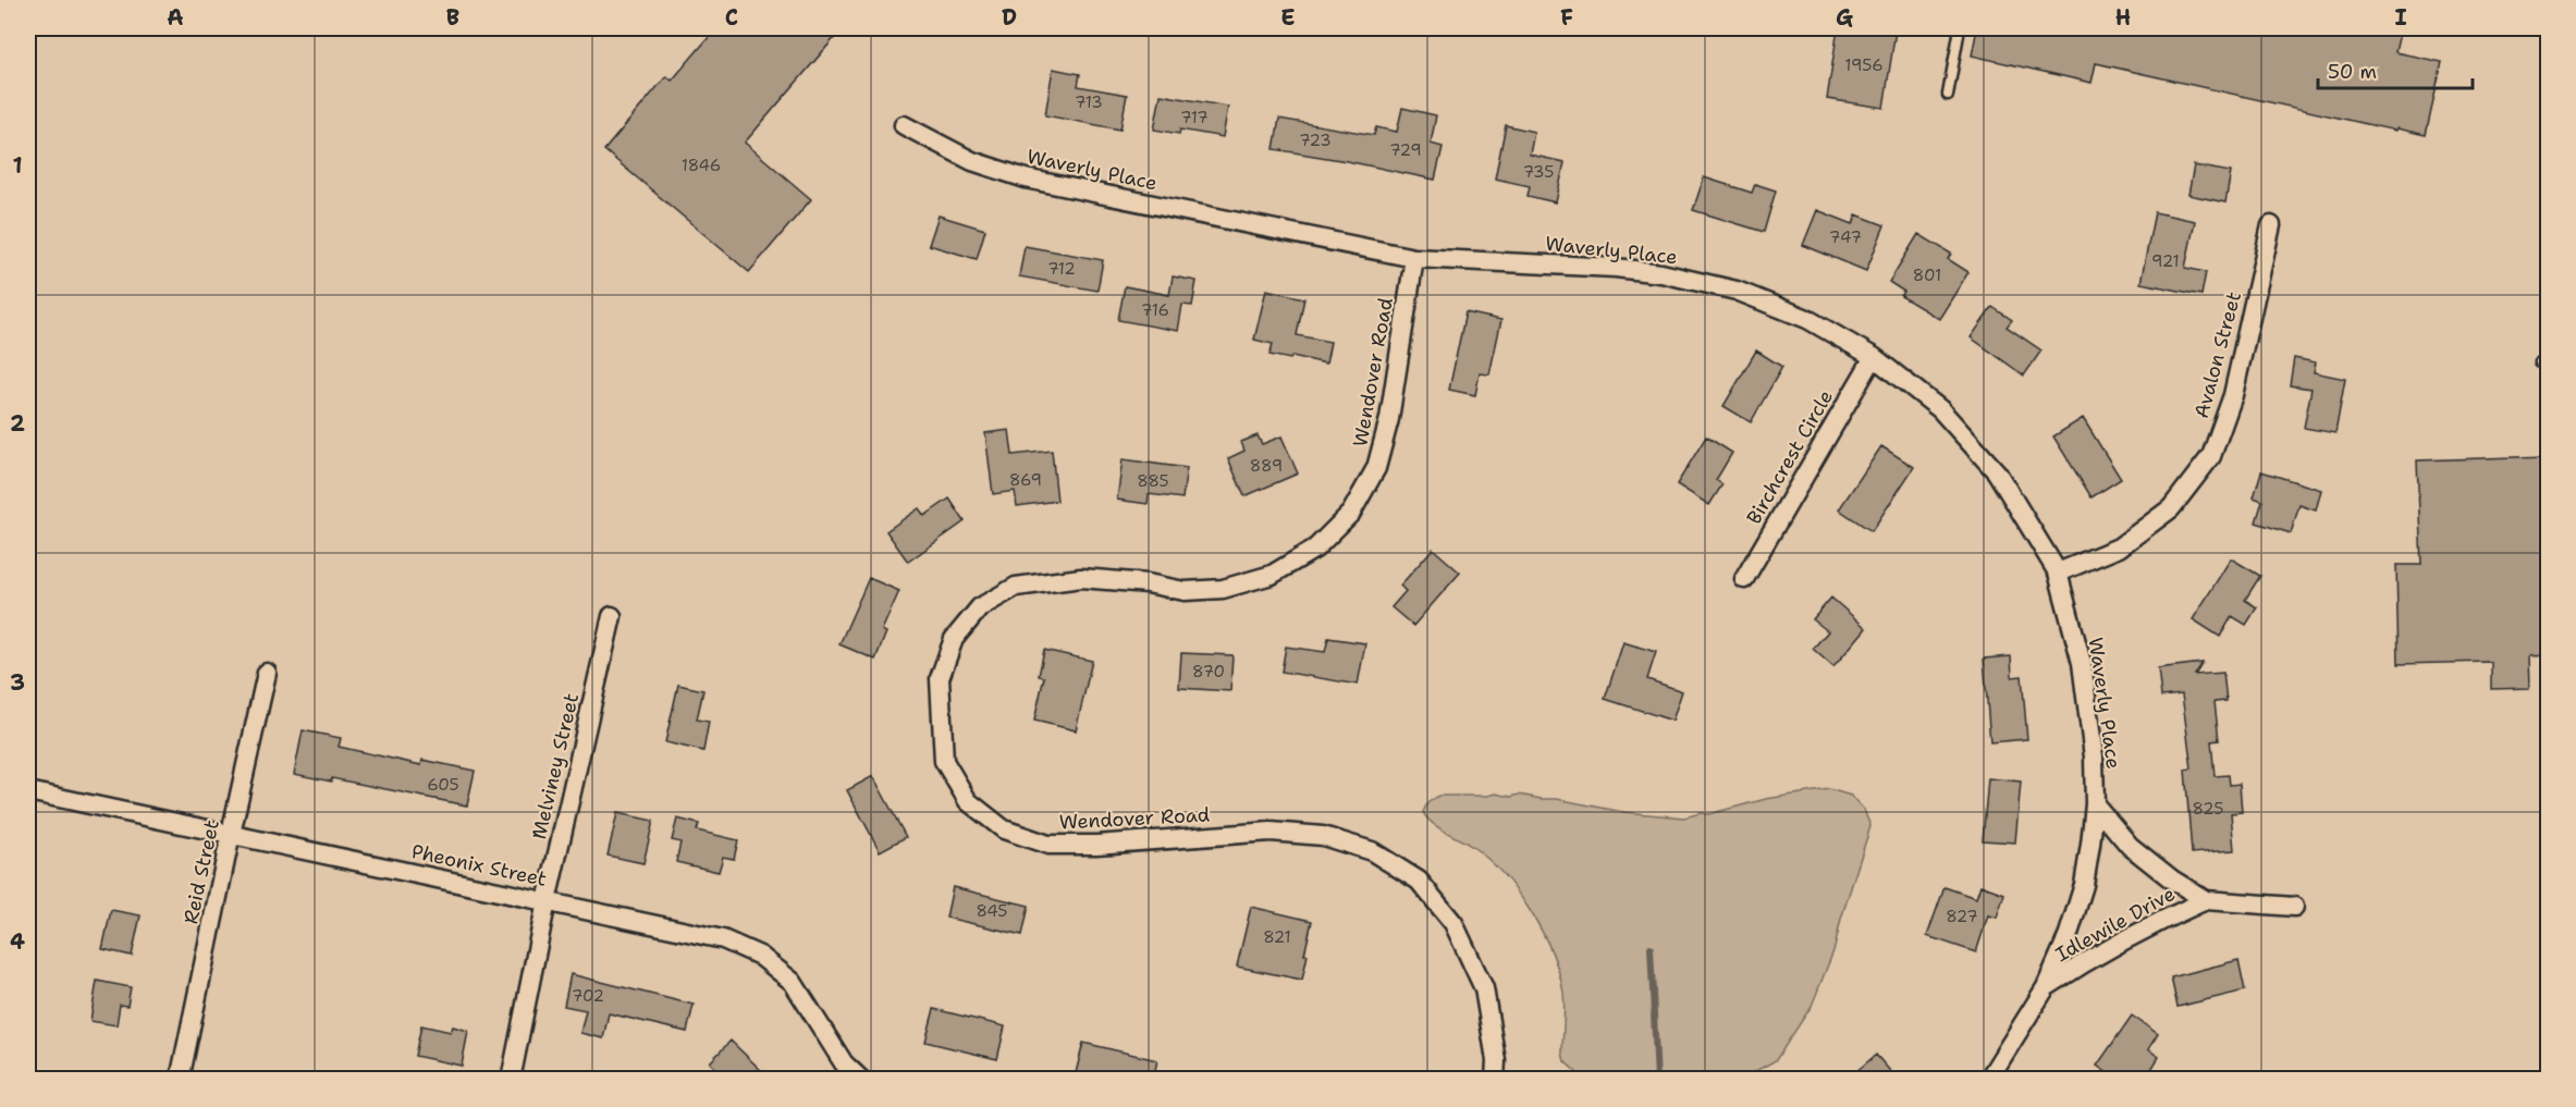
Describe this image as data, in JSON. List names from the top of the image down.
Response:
{
  "streets": {
    "street": [
      "Waverly Place",
      "Avalon Street",
      "Wendover Road",
      "Birchcrest Circle",
      "Melviney Street",
      "Pheonix Street",
      "Reid Street",
      "Idlewile Drive"
    ]
  },
  "crossings": [
    ["Waverly Place", "Avalon Street"],
    ["Waverly Place", "Wendover Road"],
    ["Waverly Place", "Birchcrest Circle"],
    ["Waverly Place", "Idlewile Drive"],
    ["Melviney Street", "Pheonix Street"],
    ["Pheonix Street", "Reid Street"]
  ],
  "house_numbers": [
    "1956",
    "713",
    "717",
    "723",
    "729",
    "1846",
    "735",
    "747",
    "921",
    "712",
    "801",
    "716",
    "889",
    "869",
    "885",
    "870",
    "605",
    "825",
    "845",
    "827",
    "821",
    "702"
  ],
  "scale_bar": "50 m",
  "grid": {
    "columns": [
      "A",
      "B",
      "C",
      "D",
      "E",
      "F",
      "G",
      "H",
      "I"
    ],
    "rows": [
      "1",
      "2",
      "3",
      "4"
    ]
  }
}
